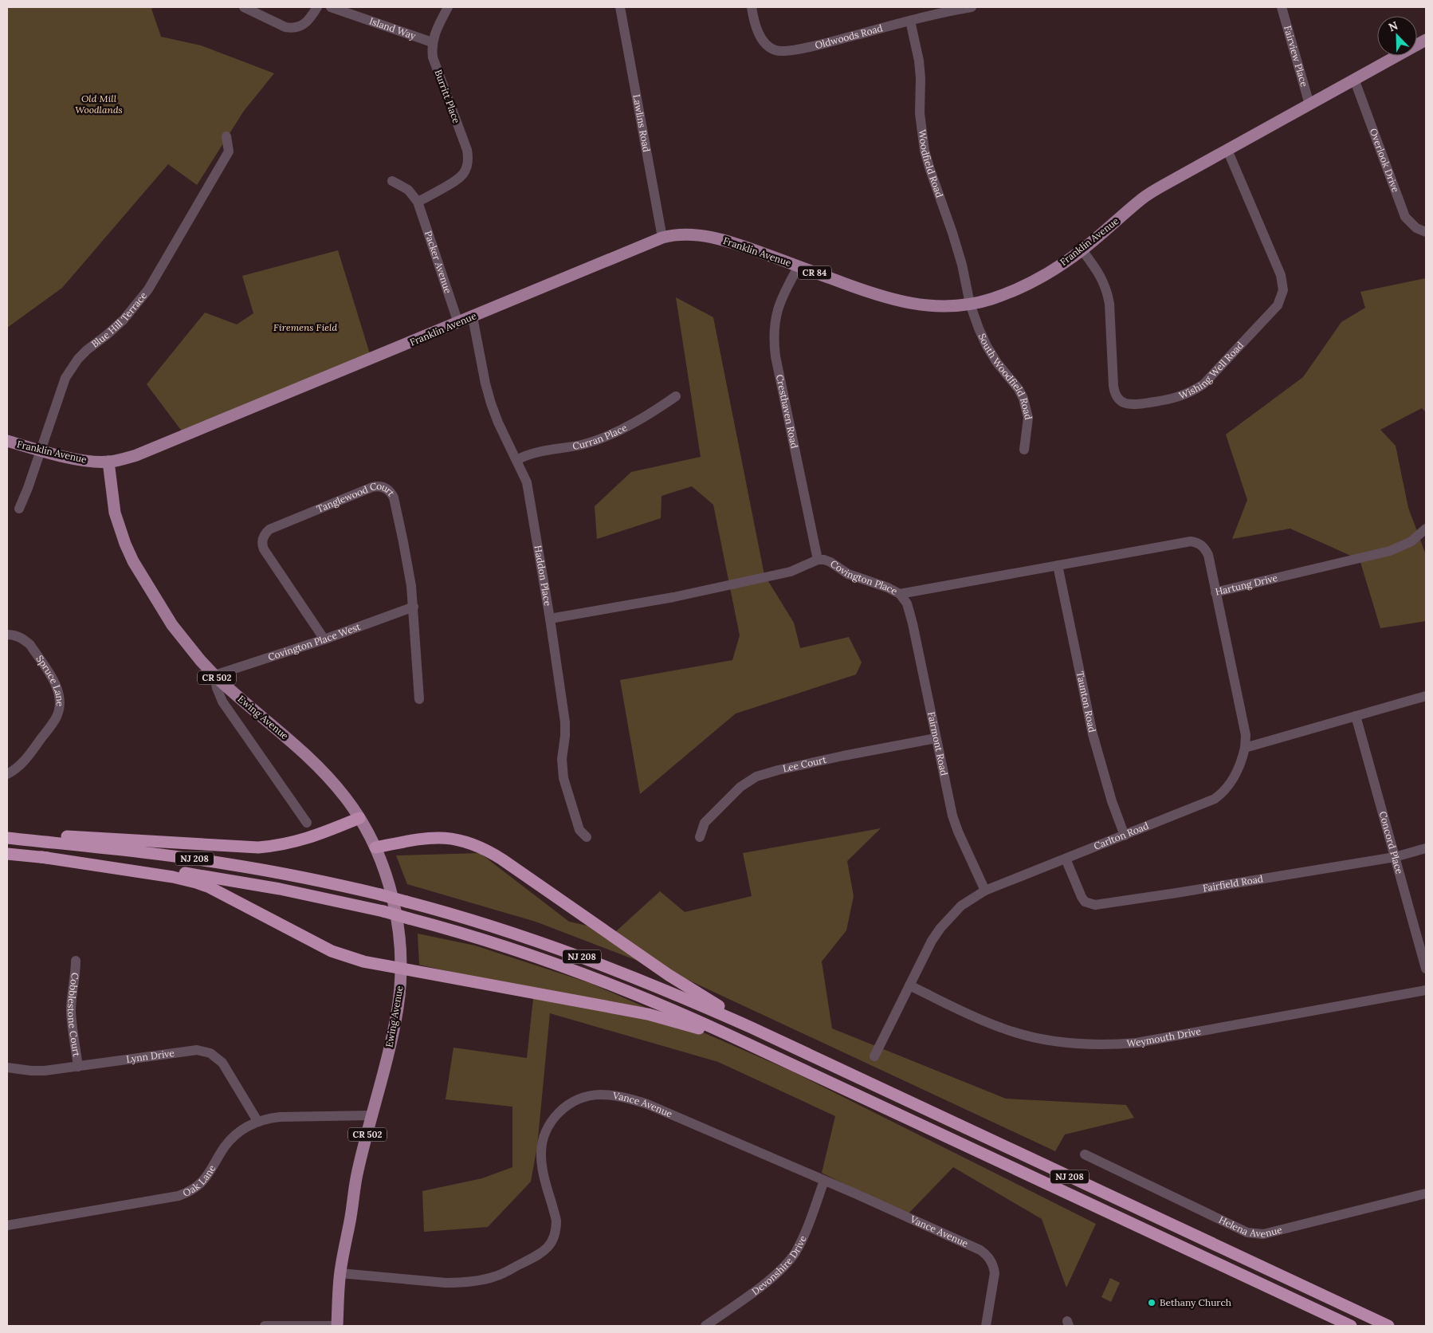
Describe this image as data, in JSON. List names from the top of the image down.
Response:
{
  "streets": {
    "highway": ["NJ 208"],
    "main road": [
      "Franklin Avenue",
      "CR 84",
      "CR 502",
      "Ewing Avenue"
    ],
    "street": [
      "Island Way",
      "Oldwoods Road",
      "Fairview Place",
      "Burritt Place",
      "Lawlins Road",
      "Overlook Drive",
      "Woodfield Road",
      "Packer Avenue",
      "Blue Hill Terrace",
      "Wishing Well Road",
      "South Woodfield Road",
      "Cresthaven Road",
      "Curran Place",
      "Tanglewood Court",
      "Haddon Place",
      "Covington Place",
      "Hartung Drive",
      "Covington Place West",
      "Spruce Lane",
      "Taunton Road",
      "Fairmont Road",
      "Lee Court",
      "Carlton Road",
      "Concord Place",
      "Fairfield Road",
      "Cobblestone Court",
      "Weymouth Drive",
      "Lynn Drive",
      "Vance Avenue",
      "Oak Lane",
      "Helena Avenue",
      "Devonshire Drive"
    ]
  },
  "crossings": [
    ["Island Way", "Burritt Place"],
    ["Oldwoods Road", "Woodfield Road"],
    ["Fairview Place", "Franklin Avenue"],
    ["Burritt Place", "Packer Avenue"],
    ["Lawlins Road", "Franklin Avenue"],
    ["Overlook Drive", "Franklin Avenue"],
    ["Woodfield Road", "Franklin Avenue"],
    ["Woodfield Road", "South Woodfield Road"],
    ["Franklin Avenue", "Packer Avenue"],
    ["Franklin Avenue", "Blue Hill Terrace"],
    ["Franklin Avenue", "Wishing Well Road"],
    ["Franklin Avenue", "South Woodfield Road"],
    ["Franklin Avenue", "Cresthaven Road"],
    ["Franklin Avenue", "Haddon Place"],
    ["Franklin Avenue", "Ewing Avenue"],
    ["Cresthaven Road", "Covington Place"],
    ["Curran Place", "Haddon Place"],
    ["Tanglewood Court", "Covington Place West"],
    ["Haddon Place", "Covington Place"],
    ["Covington Place", "Hartung Drive"],
    ["Covington Place", "Taunton Road"],
    ["Covington Place", "Fairmont Road"],
    ["Hartung Drive", "Carlton Road"],
    ["Covington Place West", "Ewing Avenue"],
    ["Taunton Road", "Carlton Road"],
    ["Ewing Avenue", "Vance Avenue"],
    ["Ewing Avenue", "Oak Lane"],
    ["Fairmont Road", "Lee Court"],
    ["Fairmont Road", "Carlton Road"],
    ["Carlton Road", "Fairfield Road"],
    ["Carlton Road", "Weymouth Drive"],
    ["Concord Place", "Fairfield Road"],
    ["Cobblestone Court", "Lynn Drive"],
    ["Lynn Drive", "Oak Lane"],
    ["Vance Avenue", "Devonshire Drive"]
  ],
  "parks": ["Old Mill Woodlands", "Firemens Field"],
  "places": ["Bethany Church"],
  "north": "top left"
}
